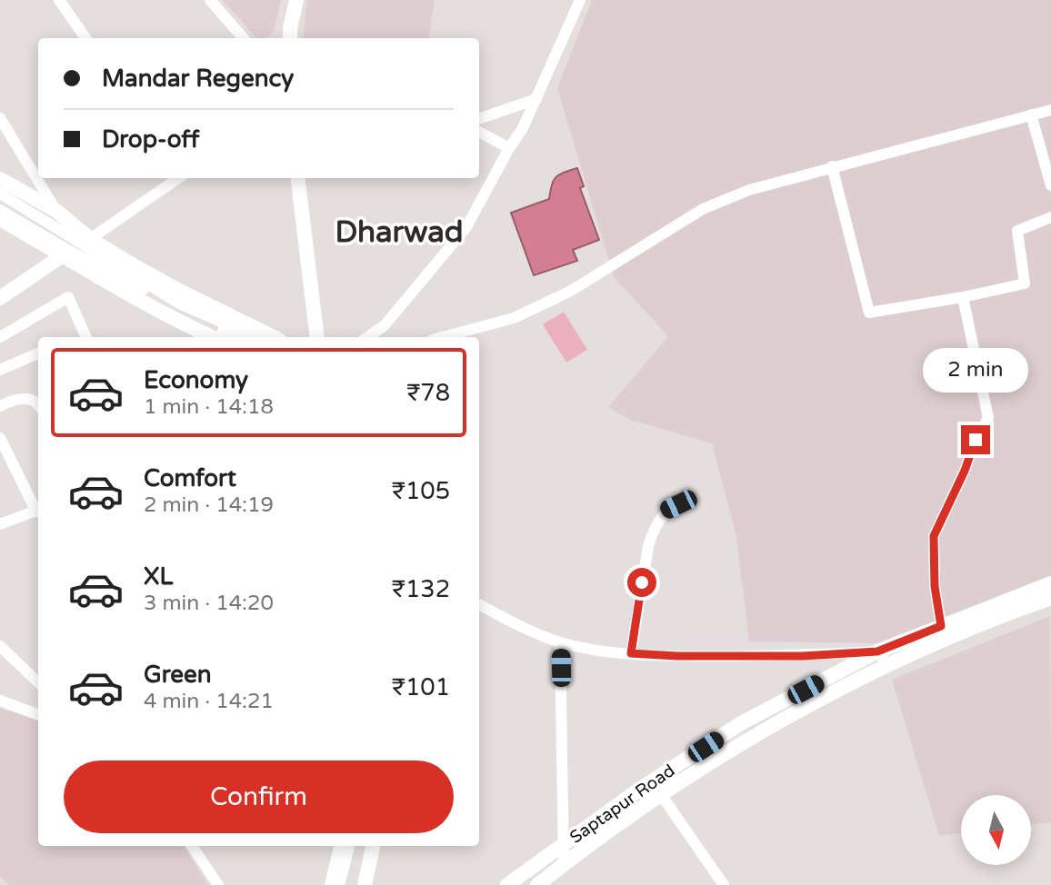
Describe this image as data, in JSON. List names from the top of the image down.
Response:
{
  "streets": {
    "main road": ["Saptapur Road"]
  },
  "districts": ["Dharwad"],
  "north": "bottom",
  "page": {
    "banner": ["Mandar Regency", "Drop-off"],
    "bubble": "2 min",
    "list": [
      {
        "name": "Economy",
        "note": "1 min · 14:18",
        "value": "₹78"
      },
      {
        "name": "Comfort",
        "note": "2 min · 14:19",
        "value": "₹105"
      },
      {
        "name": "XL",
        "note": "3 min · 14:20",
        "value": "₹132"
      },
      {
        "name": "Green",
        "note": "4 min · 14:21",
        "value": "₹101"
      }
    ],
    "buttons": "Confirm"
  }
}
